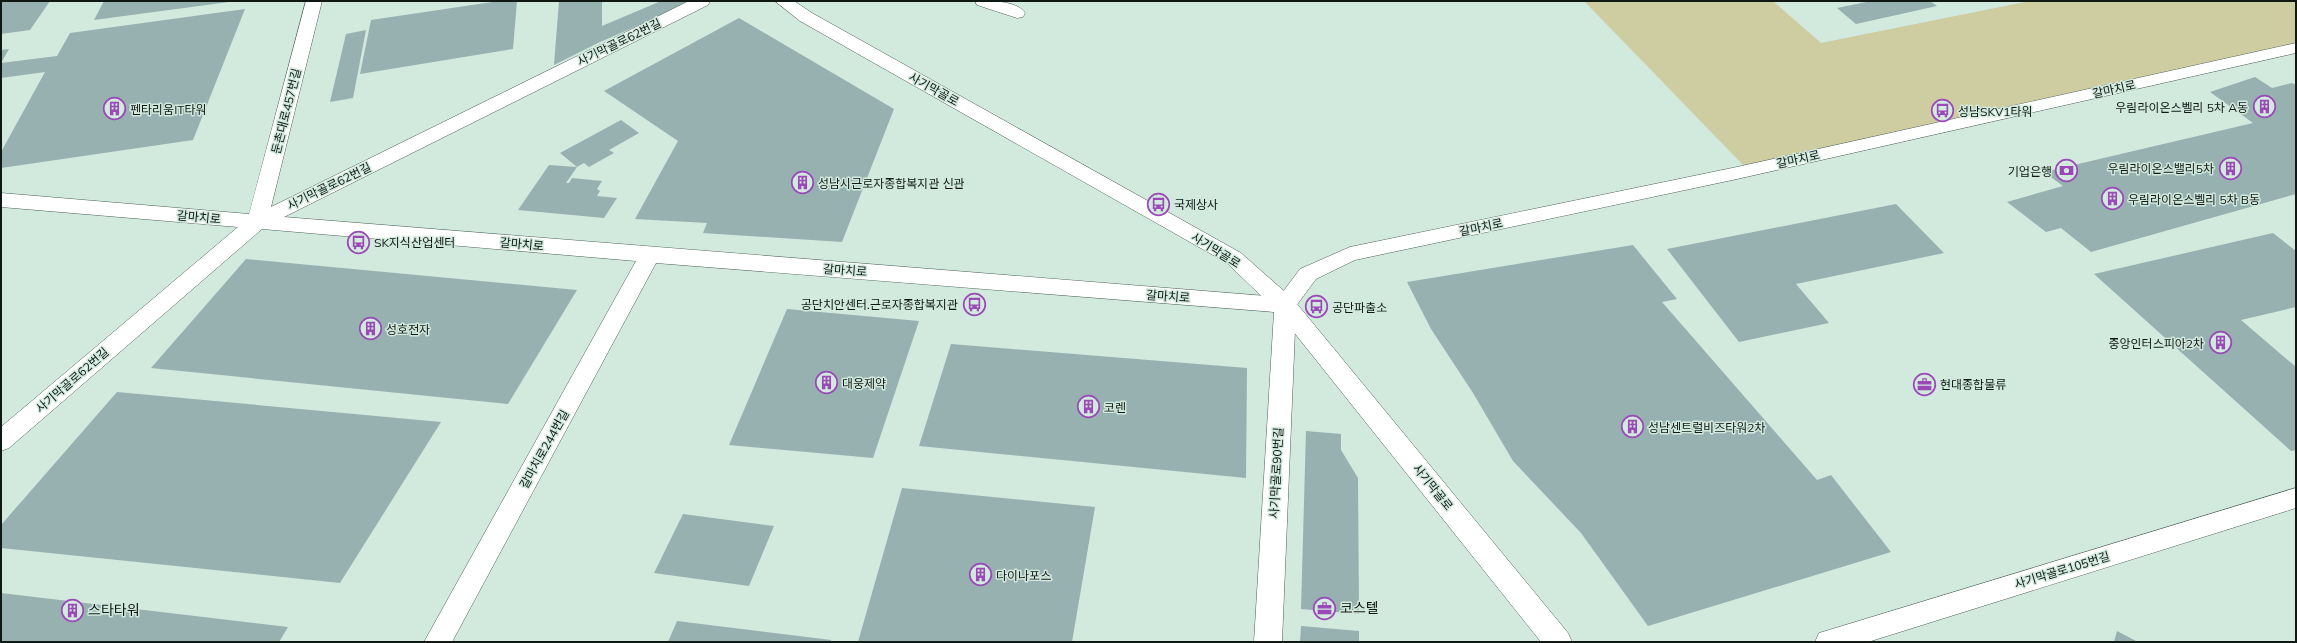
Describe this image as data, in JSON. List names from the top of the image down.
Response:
{
  "streets": {
    "street": [
      "사기막골로62번길",
      "사기막골로",
      "갈마치로",
      "둔촌대로457번길",
      "갈마치로244번길",
      "사기막골로90번길",
      "사기막골로105번길"
    ]
  },
  "crossings": [
    ["사기막골로62번길", "갈마치로"],
    ["사기막골로62번길", "둔촌대로457번길"],
    ["사기막골로", "갈마치로"],
    ["사기막골로", "사기막골로90번길"],
    ["갈마치로", "둔촌대로457번길"],
    ["갈마치로", "갈마치로244번길"],
    ["갈마치로", "사기막골로90번길"]
  ],
  "places": {
    "building": [
      "우림라이온스벨리 5차 A동",
      "펜타리움IT타워",
      "우림라이온스밸리5차",
      "성남시근로자종합복지관 신관",
      "우림라이온스벨리 5차 B동",
      "성호전자",
      "중앙인터스피아2차",
      "대웅제약",
      "코렌",
      "성남센트럴비즈타워2차",
      "다이나포스",
      "스타타워"
    ],
    "bus stop": [
      "성남SKV1타워",
      "국제상사",
      "SK지식산업센터",
      "공단치안센터.근로자종합복지관",
      "공단파출소"
    ],
    "bank": ["기업은행"],
    "office": ["현대종합물류", "코스텔"]
  }
}
